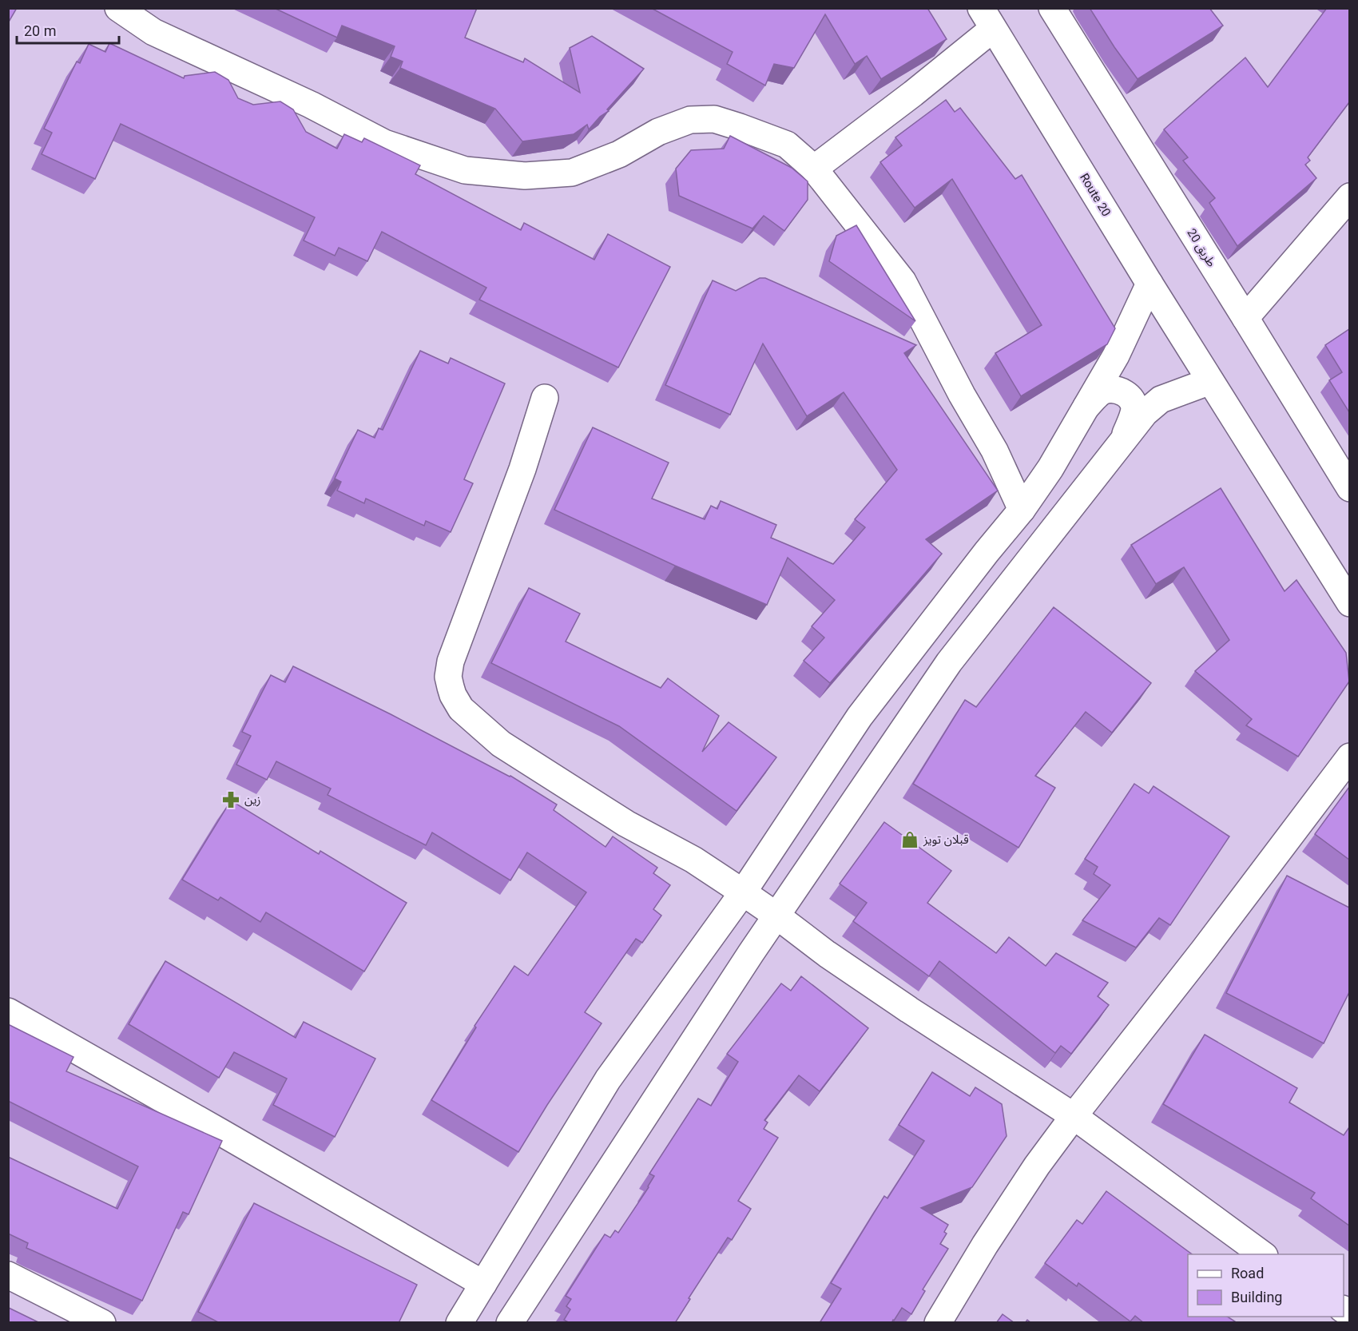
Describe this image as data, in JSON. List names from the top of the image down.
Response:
{
  "streets": {
    "street": ["Route 20", "طريق 20"]
  },
  "places": {
    "pharmacy": ["زين"],
    "shop": ["قبلان تويز"]
  },
  "legend": ["Road", "Building"],
  "scale_bar": "20 m"
}
